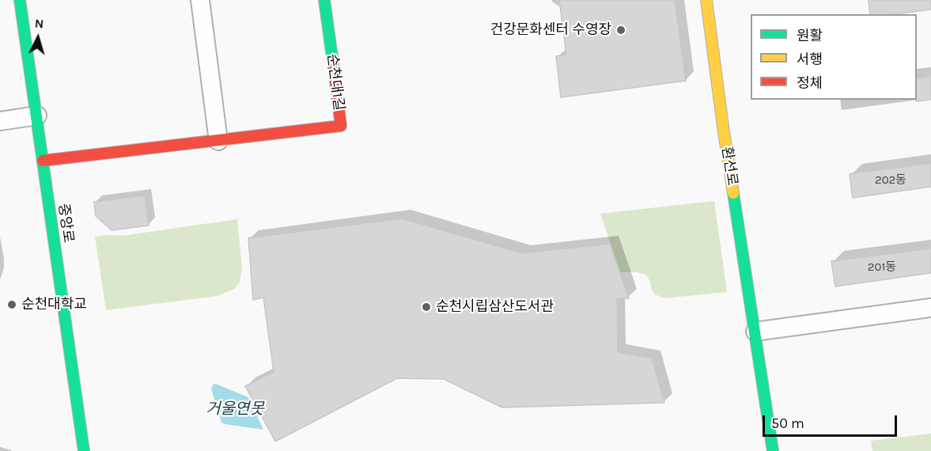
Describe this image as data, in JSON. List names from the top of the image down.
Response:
{
  "streets": {
    "street": ["순천대1길", "환선로", "중앙로"]
  },
  "crossings": [
    ["순천대1길", "중앙로"]
  ],
  "water": ["거울연못"],
  "places": ["건강문화센터 수영장", "순천대학교", "순천시립삼산도서관"],
  "house_numbers": ["202동", "201동"],
  "legend": ["원활", "서행", "정체"],
  "scale_bar": "50 m",
  "north": "top"
}
